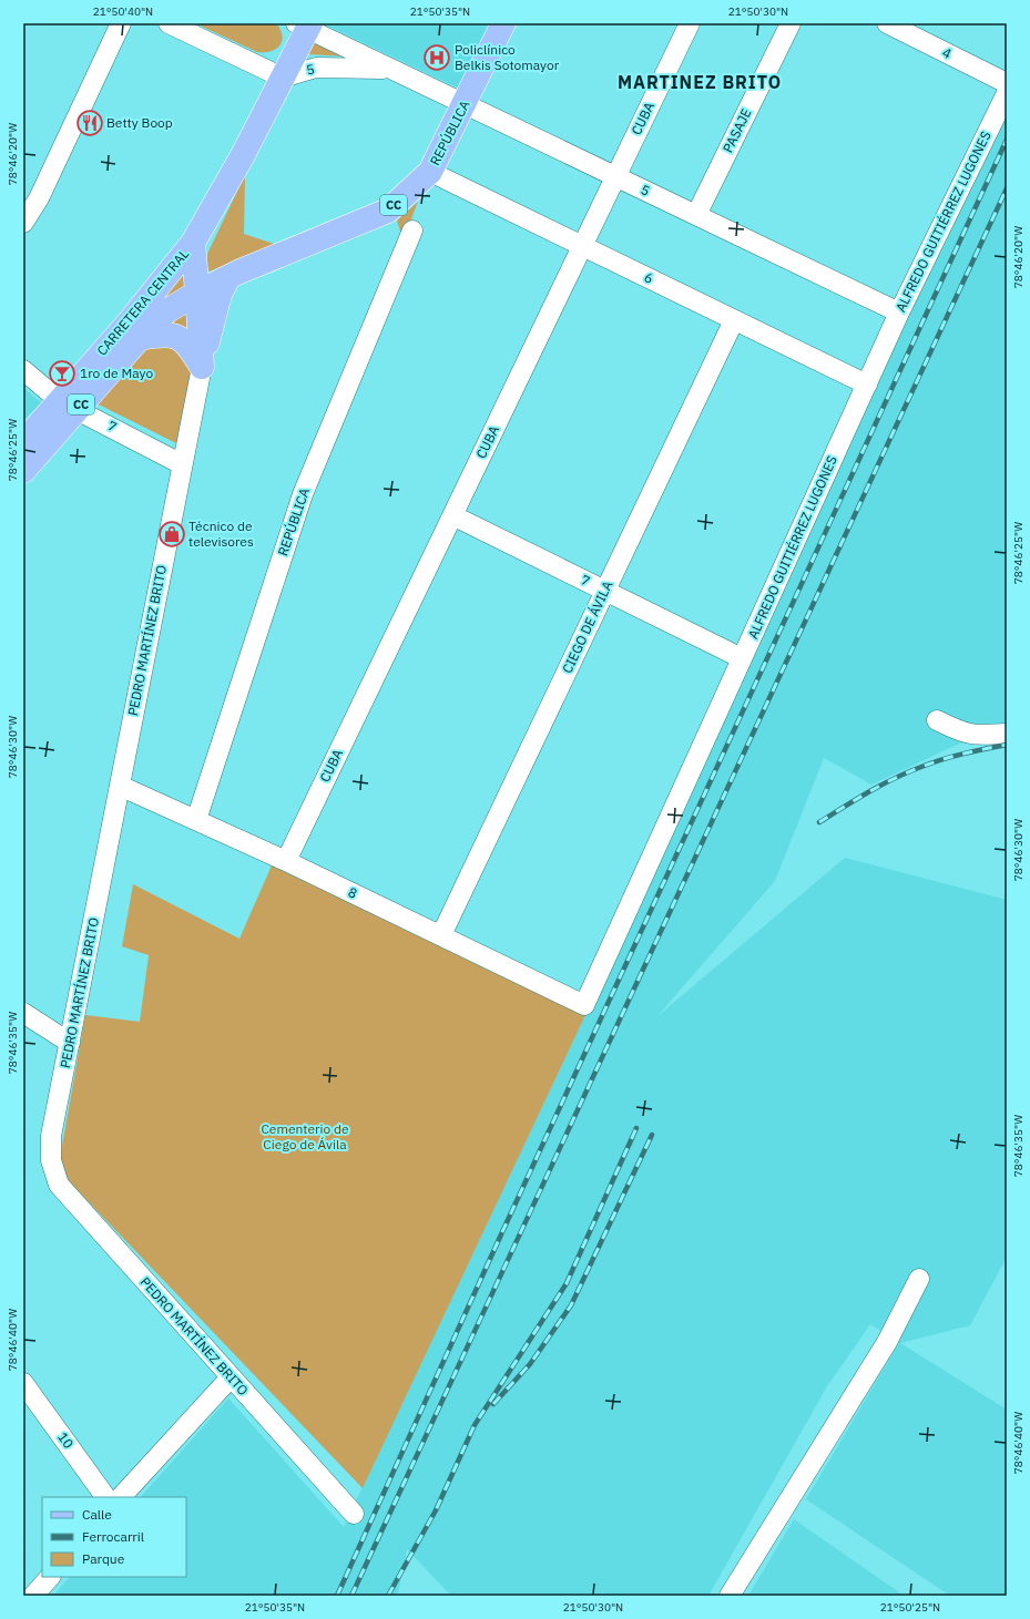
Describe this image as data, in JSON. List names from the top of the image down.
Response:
{
  "streets": {
    "main road": ["REPÚBLICA", "CC", "CARRETERA CENTRAL"],
    "street": [
      "4",
      "5",
      "CUBA",
      "PASAJE",
      "ALFREDO GUITIÉRREZ LUGONES",
      "6",
      "7",
      "CIEGO DE ÁVILA",
      "PEDRO MARTÍNEZ BRITO",
      "8",
      "10"
    ]
  },
  "crossings": [
    ["5", "CUBA"],
    ["5", "PASAJE"],
    ["5", "REPÚBLICA"],
    ["5", "CC"],
    ["5", "ALFREDO GUITIÉRREZ LUGONES"],
    ["CUBA", "6"],
    ["CUBA", "7"],
    ["CUBA", "8"],
    ["REPÚBLICA", "6"],
    ["REPÚBLICA", "CARRETERA CENTRAL"],
    ["REPÚBLICA", "8"],
    ["CC", "CARRETERA CENTRAL"],
    ["ALFREDO GUITIÉRREZ LUGONES", "6"],
    ["ALFREDO GUITIÉRREZ LUGONES", "7"],
    ["ALFREDO GUITIÉRREZ LUGONES", "8"],
    ["6", "CIEGO DE ÁVILA"],
    ["CARRETERA CENTRAL", "7"],
    ["7", "CIEGO DE ÁVILA"],
    ["7", "PEDRO MARTÍNEZ BRITO"],
    ["CIEGO DE ÁVILA", "8"],
    ["PEDRO MARTÍNEZ BRITO", "8"]
  ],
  "districts": ["MARTINEZ BRITO"],
  "parks": ["Cementerio de Ciego de Ávila"],
  "places": {
    "hospital": ["Policlínico Belkis Sotomayor"],
    "restaurant": ["Betty Boop"],
    "bar": ["1ro de Mayo"],
    "shop": ["Técnico de televisores"]
  },
  "legend": ["Calle", "Ferrocarril", "Parque"],
  "coordinates": [
    "21°50'40\"N",
    "21°50'35\"N",
    "21°50'30\"N",
    "78°46'20\"W",
    "78°46'25\"W",
    "78°46'30\"W",
    "78°46'35\"W",
    "78°46'40\"W",
    "21°50'25\"N"
  ]
}
